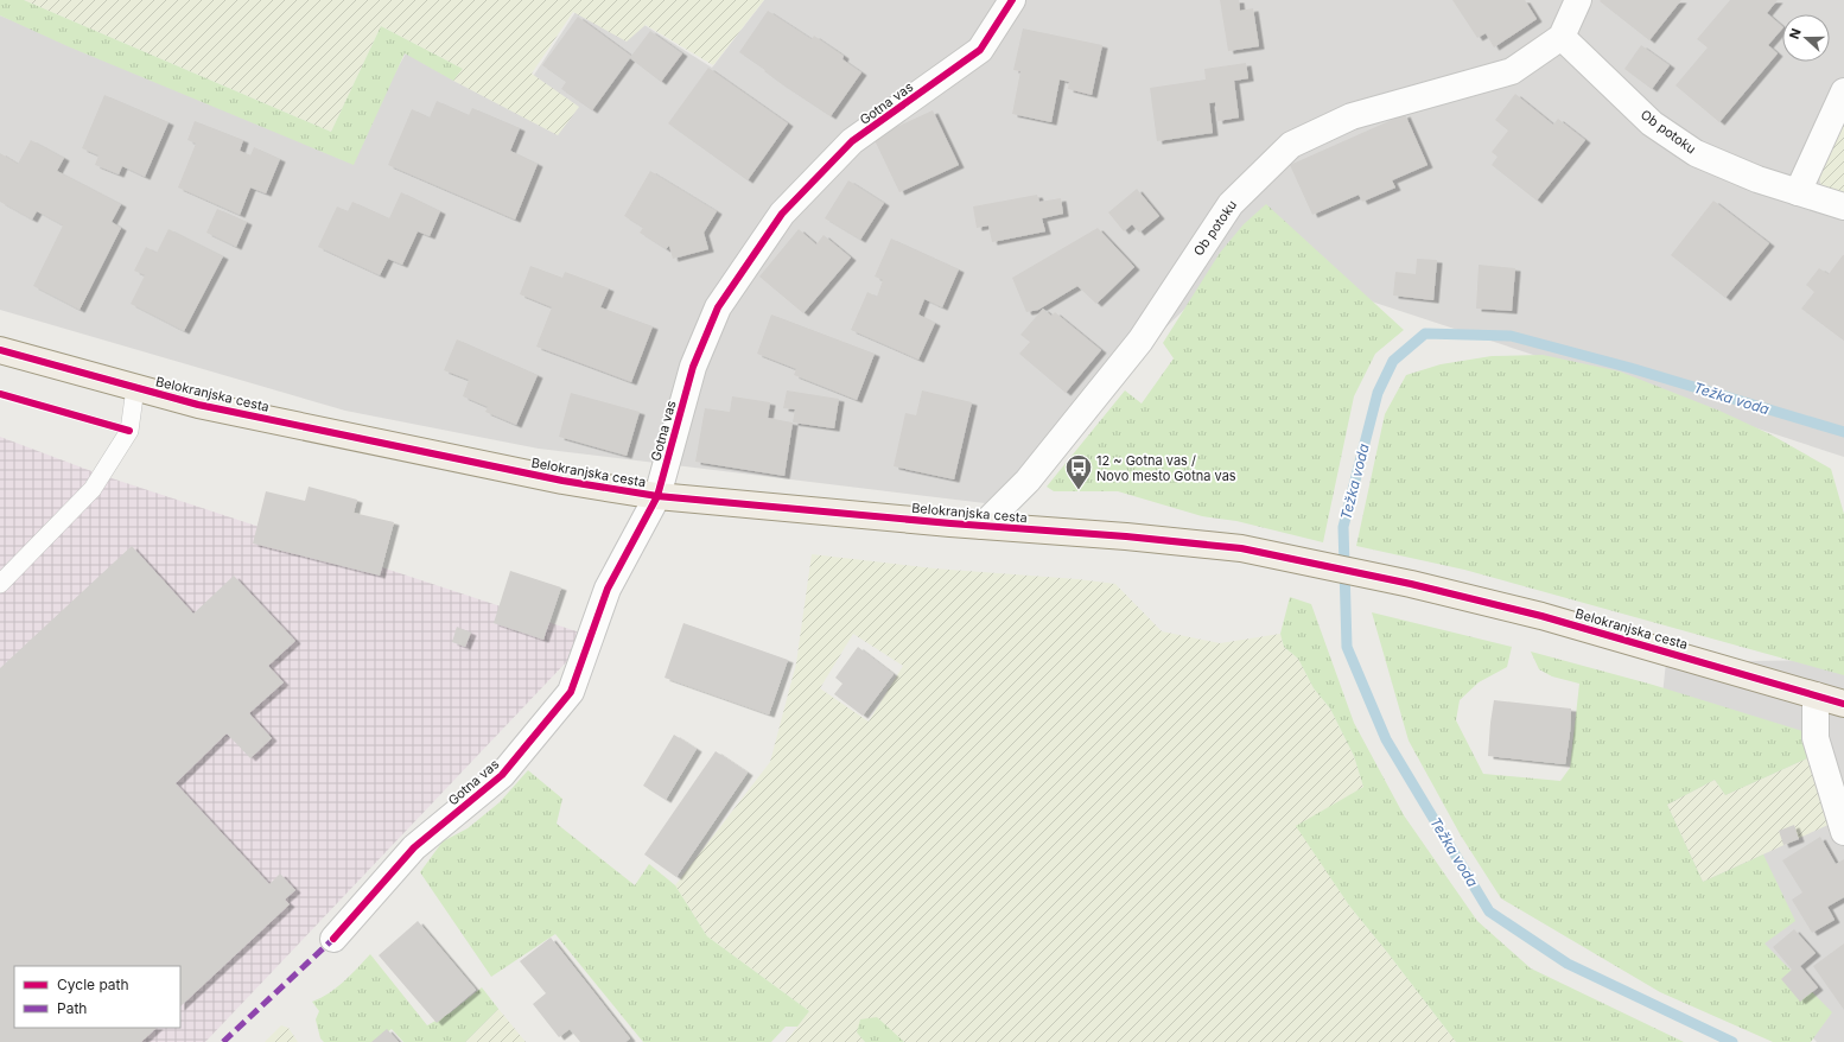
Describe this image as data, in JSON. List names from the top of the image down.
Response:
{
  "streets": {
    "main road": ["Belokranjska cesta"],
    "street": ["Gotna vas", "Ob potoku"]
  },
  "crossings": [
    ["Gotna vas", "Belokranjska cesta"],
    ["Ob potoku", "Belokranjska cesta"]
  ],
  "water": ["Težka voda"],
  "places": {
    "bus stop": ["12 ~ Gotna vas / Novo mesto Gotna vas"]
  },
  "legend": ["Cycle path", "Path"],
  "north": "left"
}
